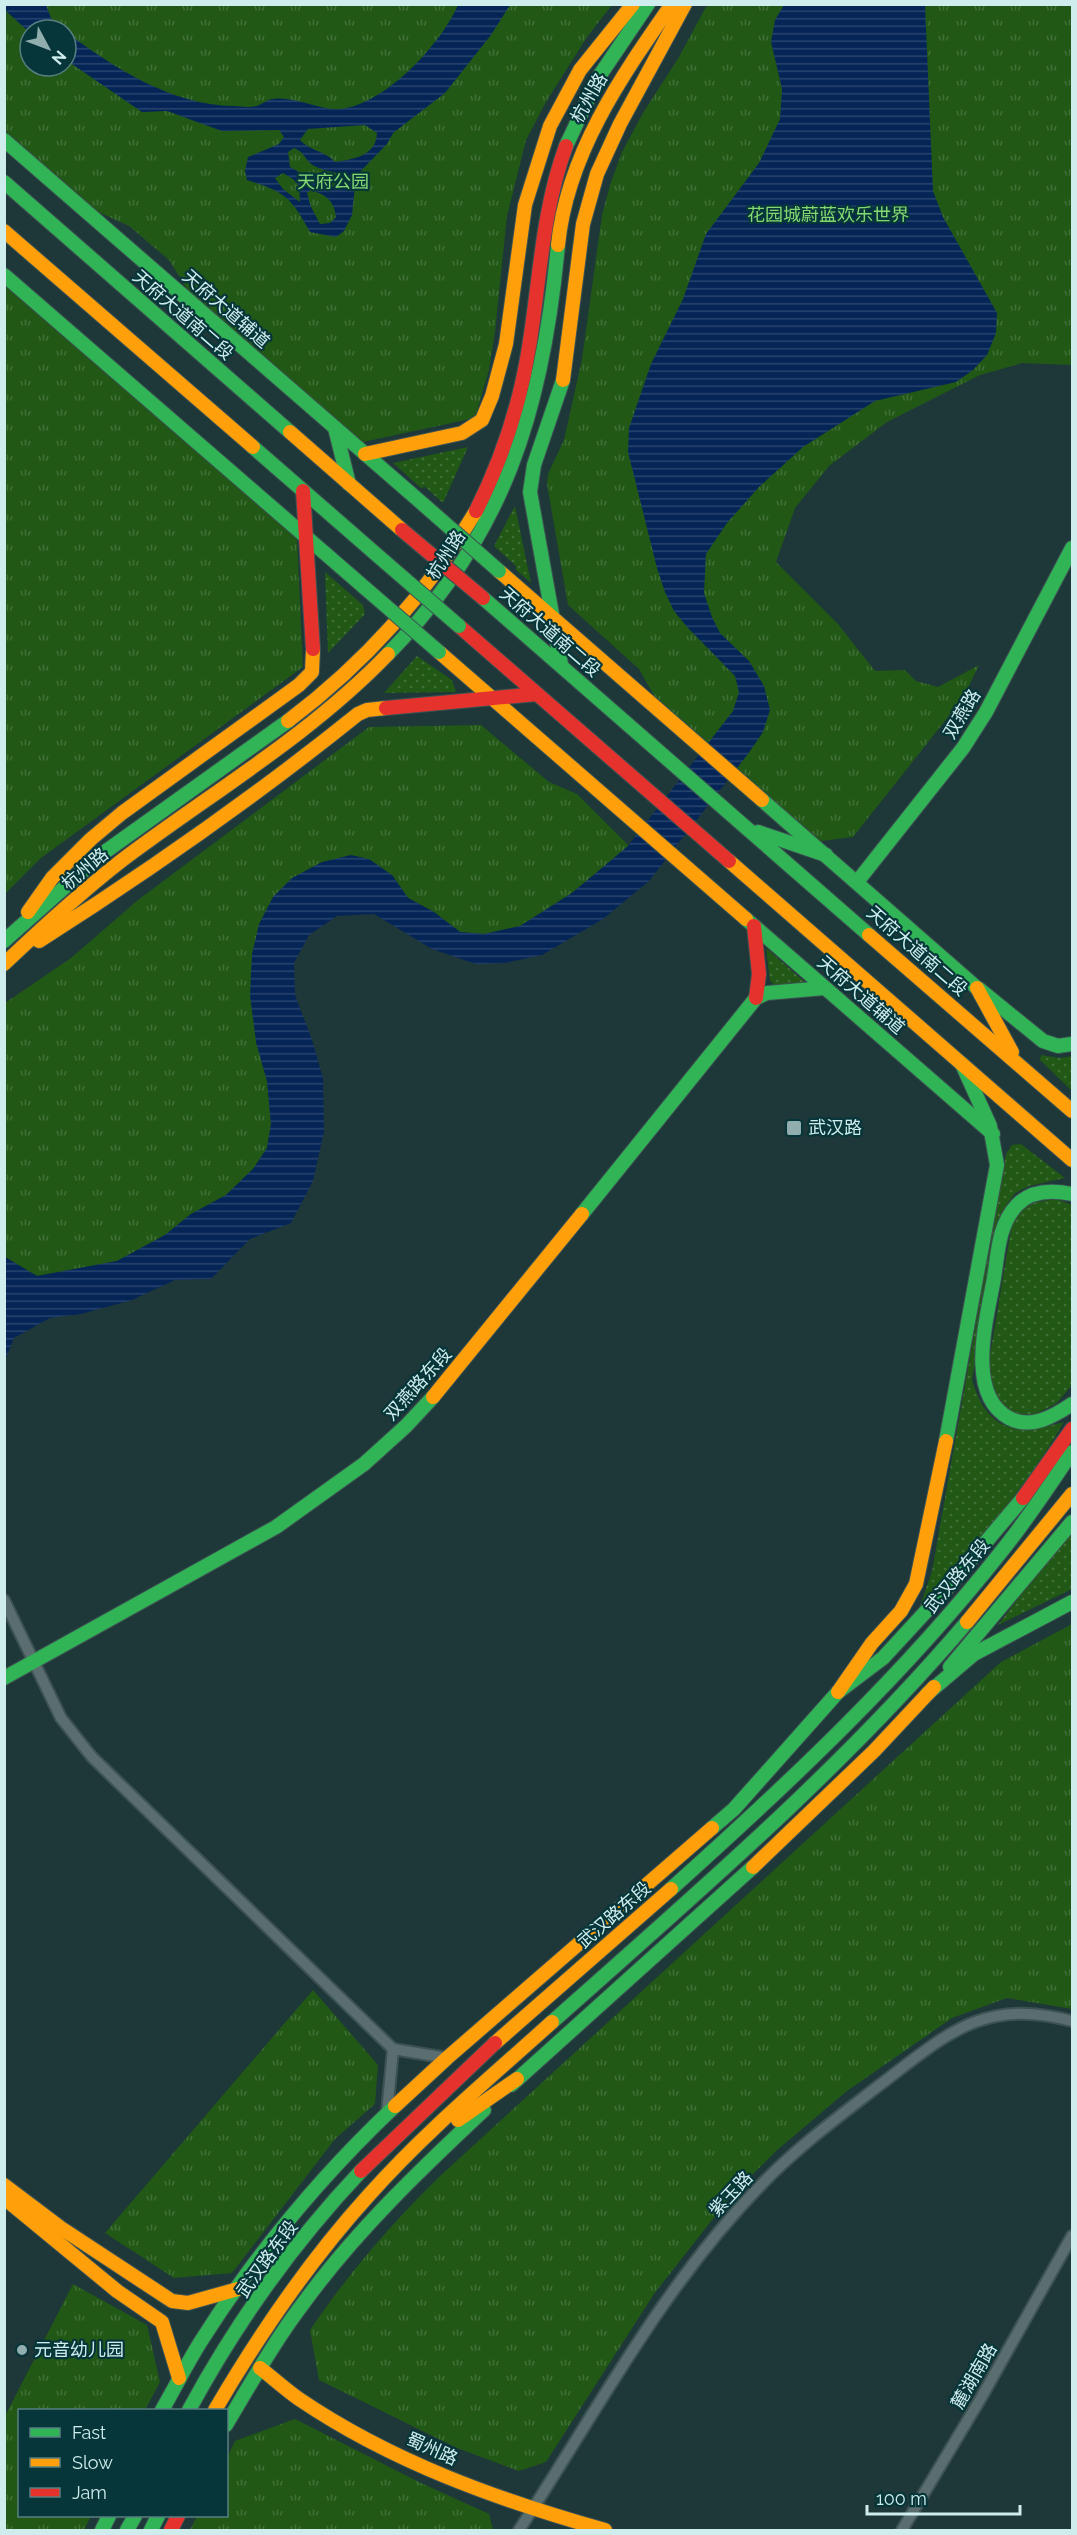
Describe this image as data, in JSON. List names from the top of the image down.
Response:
{
  "streets": {
    "main road": [
      "杭州路",
      "天府大道辅道",
      "天府大道南二段",
      "双燕路",
      "双燕路东段",
      "武汉路东段",
      "蜀州路"
    ],
    "street": ["紫玉路", "麓湖南路"]
  },
  "crossings": [
    ["紫玉路", "蜀州路"]
  ],
  "parks": ["天府公园", "花园城蔚蓝欢乐世界"],
  "places": {
    "transit": ["武汉路"],
    "other": ["元音幼儿园"]
  },
  "legend": ["Fast", "Slow", "Jam"],
  "scale_bar": "100 m",
  "north": "bottom right"
}
